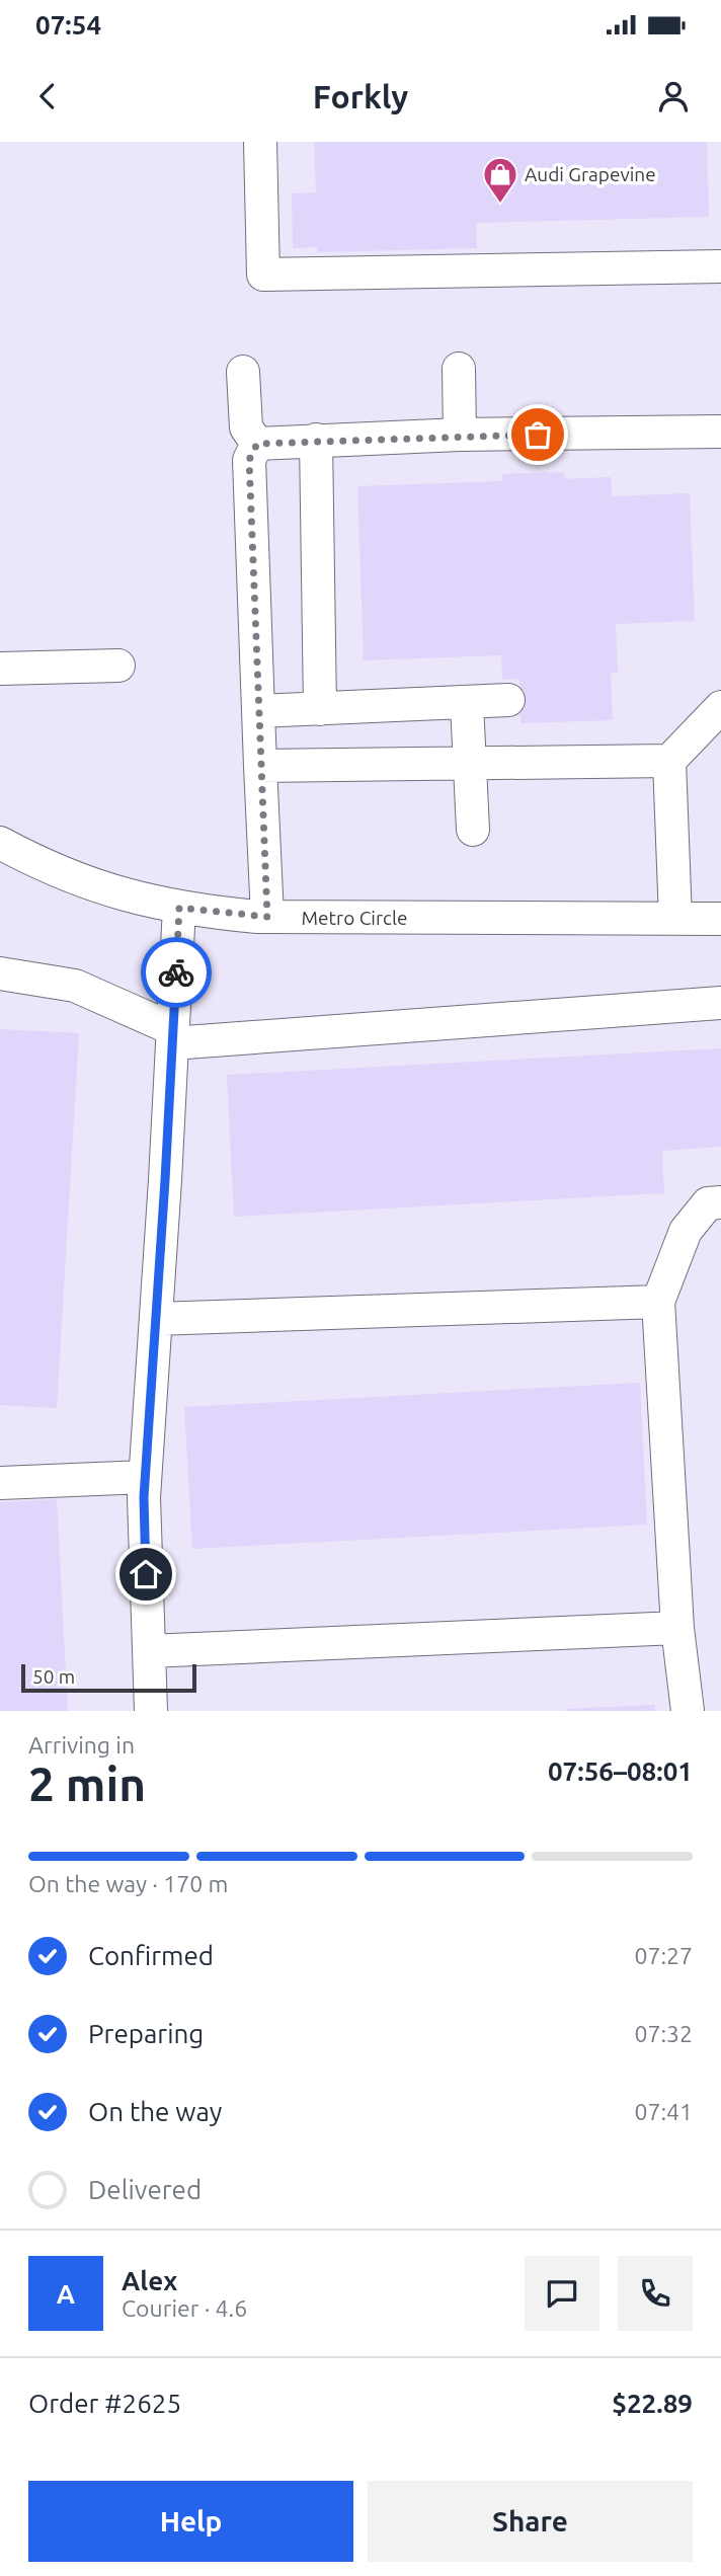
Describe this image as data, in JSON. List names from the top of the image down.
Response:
{
  "streets": {
    "street": ["Metro Circle"]
  },
  "places": {
    "shop": ["Audi Grapevine"]
  },
  "scale_bar": "50 m",
  "page": {
    "status": "07:54",
    "header": "Forkly",
    "scale": "50 m",
    "heading": ["2 min", "Arriving in", "07:56–08:01"],
    "panel": [
      "Alex",
      "Courier · 4.6",
      "Order #2625",
      "$22.89"
    ],
    "bar": "On the way · 170 m",
    "list": [
      ["Confirmed", "07:27"],
      ["Preparing", "07:32"],
      ["On the way", "07:41"],
      "Delivered"
    ],
    "round": "A",
    "buttons": ["Help", "Share"]
  }
}
